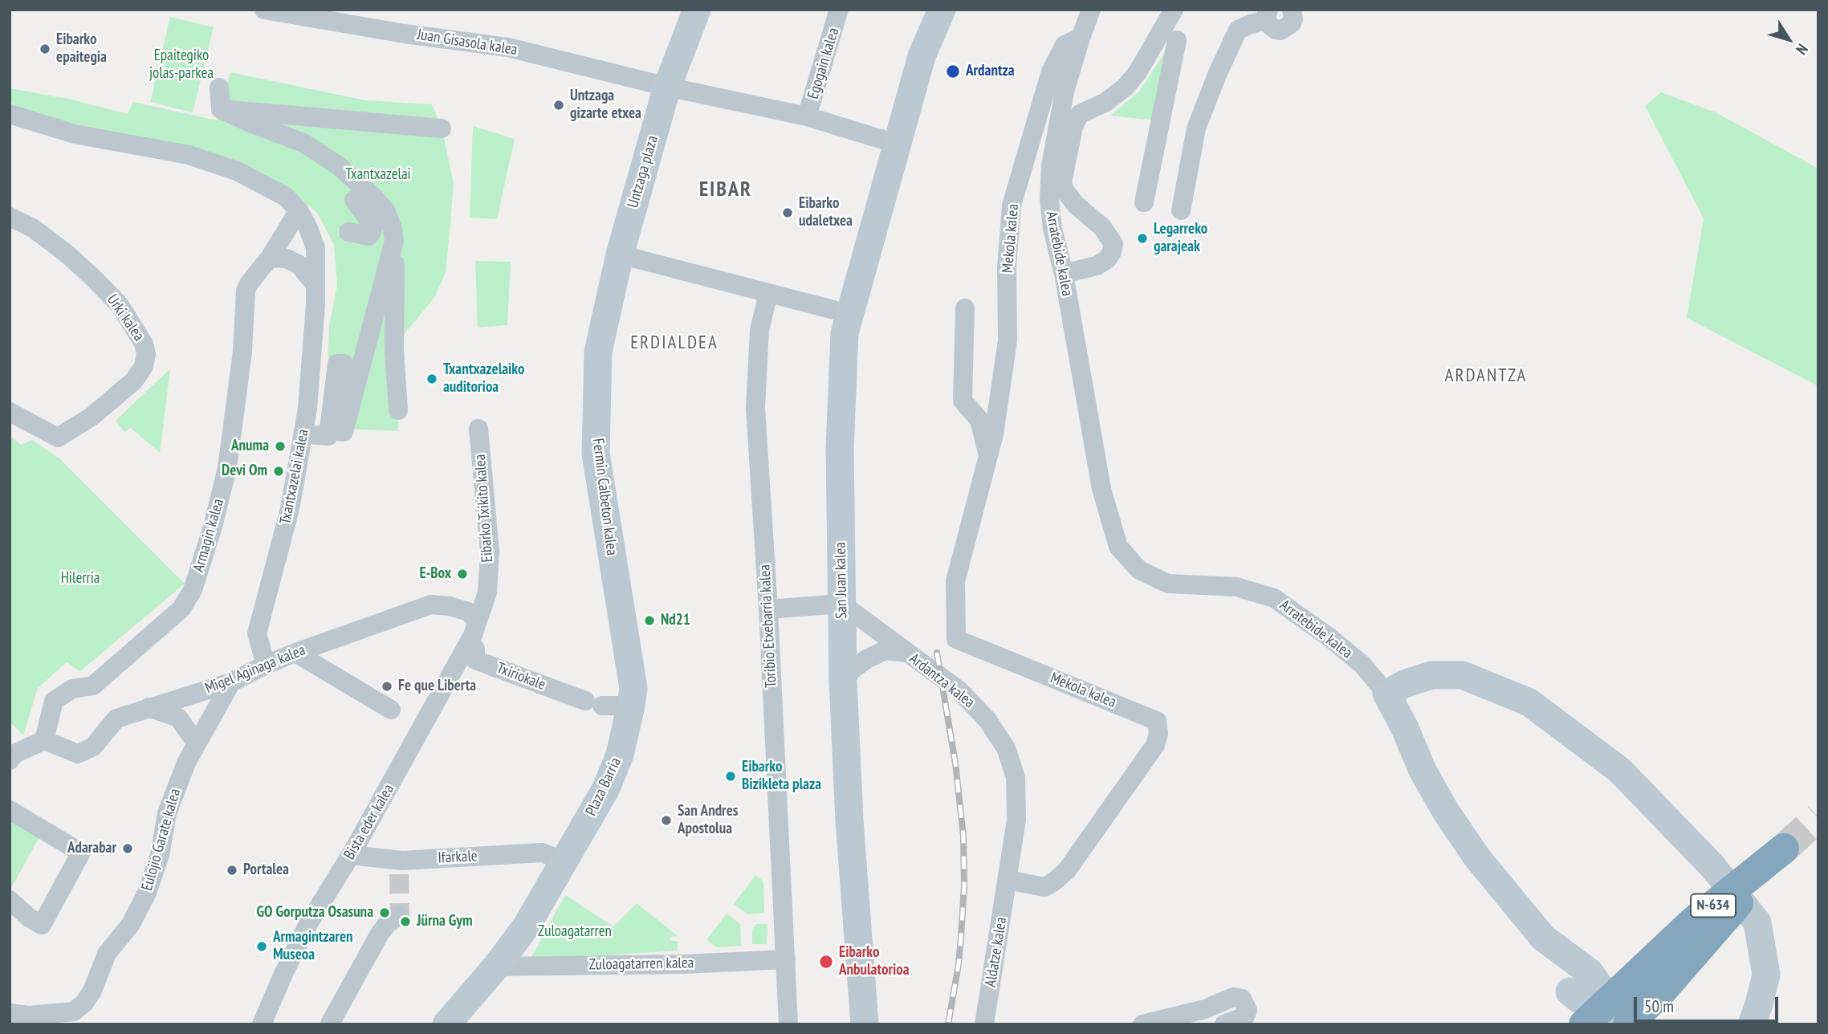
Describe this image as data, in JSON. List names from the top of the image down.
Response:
{
  "streets": {
    "highway": ["N-634"],
    "street": [
      "Juan Gisasola kalea",
      "Egogain kalea",
      "Untzaga plaza",
      "Mekola kalea",
      "Arratebide kalea",
      "Urki kalea",
      "Txantxazelai kalea",
      "Fermin Calbeton kalea",
      "Eibarko Txikito kalea",
      "Armagin kalea",
      "San Juan kalea",
      "Toribio Etxebarria kalea",
      "Migel Aginaga kalea",
      "Txiriokale",
      "Ardantza kalea",
      "Plaza Barria",
      "Bista eder kalea",
      "Eulojio Garate kalea",
      "Ifarkale",
      "Aldatze kalea",
      "Zuloagatarren kalea"
    ]
  },
  "crossings": [
    ["Juan Gisasola kalea", "Untzaga plaza"],
    ["Untzaga plaza", "Fermin Calbeton kalea"],
    ["Mekola kalea", "Arratebide kalea"],
    ["Mekola kalea", "Ardantza kalea"],
    ["Mekola kalea", "Aldatze kalea"],
    ["Txantxazelai kalea", "Migel Aginaga kalea"],
    ["Fermin Calbeton kalea", "Txiriokale"],
    ["Fermin Calbeton kalea", "Plaza Barria"],
    ["Eibarko Txikito kalea", "Migel Aginaga kalea"],
    ["Eibarko Txikito kalea", "Bista eder kalea"],
    ["Armagin kalea", "Migel Aginaga kalea"],
    ["San Juan kalea", "Ardantza kalea"],
    ["Toribio Etxebarria kalea", "Zuloagatarren kalea"],
    ["Migel Aginaga kalea", "Bista eder kalea"],
    ["Migel Aginaga kalea", "Eulojio Garate kalea"],
    ["Txiriokale", "Plaza Barria"],
    ["Txiriokale", "Bista eder kalea"],
    ["Ardantza kalea", "Aldatze kalea"],
    ["Plaza Barria", "Ifarkale"],
    ["Plaza Barria", "Zuloagatarren kalea"],
    ["Bista eder kalea", "Ifarkale"]
  ],
  "districts": ["EIBAR", "ERDIALDEA", "ARDANTZA"],
  "parks": [
    "Epaitegiko jolas-parkea",
    "Txantxazelai",
    "Hilerria",
    "Zuloagatarren"
  ],
  "places": [
    "Eibarko epaitegia",
    "Ardantza",
    "Untzaga gizarte etxea",
    "Eibarko udaletxea",
    "Legarreko garajeak",
    "Txantxazelaiko auditorioa",
    "Anuma",
    "Devi Om",
    "E-Box",
    "Nd21",
    "Fe que Liberta",
    "Eibarko Bizikleta plaza",
    "San Andres Apostolua",
    "Adarabar",
    "Portalea",
    "GO Gorputza Osasuna",
    "Jürna Gym",
    "Armagintzaren Museoa",
    "Eibarko Anbulatorioa"
  ],
  "scale_bar": "50 m",
  "north": "bottom right"
}
